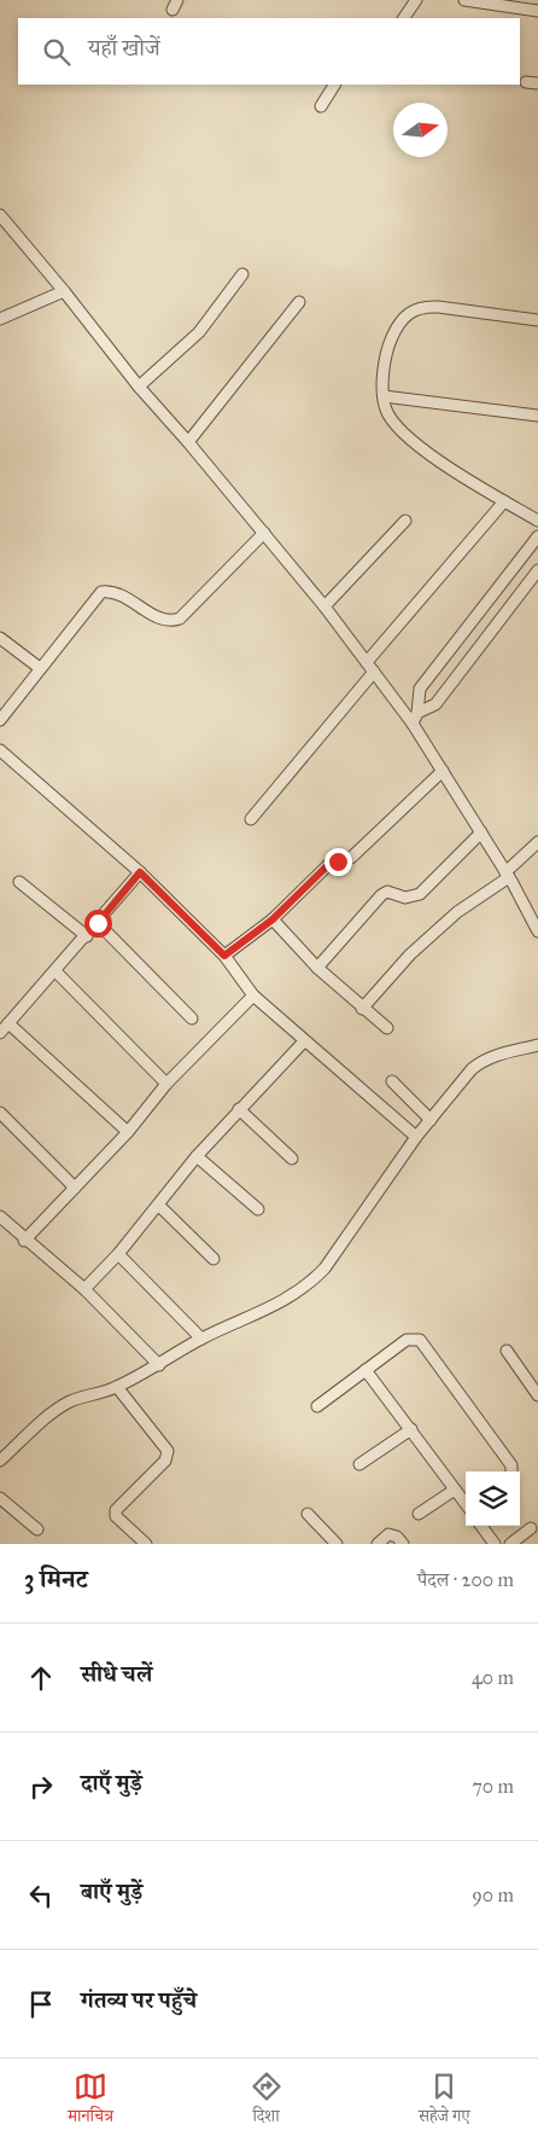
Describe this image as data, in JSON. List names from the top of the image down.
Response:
{
  "north": "right",
  "page": {
    "search": "यहाँ खोजें",
    "heading": ["3 मिनट", "पैदल · 200 m"],
    "list": [
      ["सीधे चलें", "40 m"],
      ["दाएँ मुड़ें", "70 m"],
      ["बाएँ मुड़ें", "90 m"],
      "गंतव्य पर पहुँचे"
    ],
    "nav": ["मानचित्र", "दिशा", "सहेजे गए"]
  }
}
